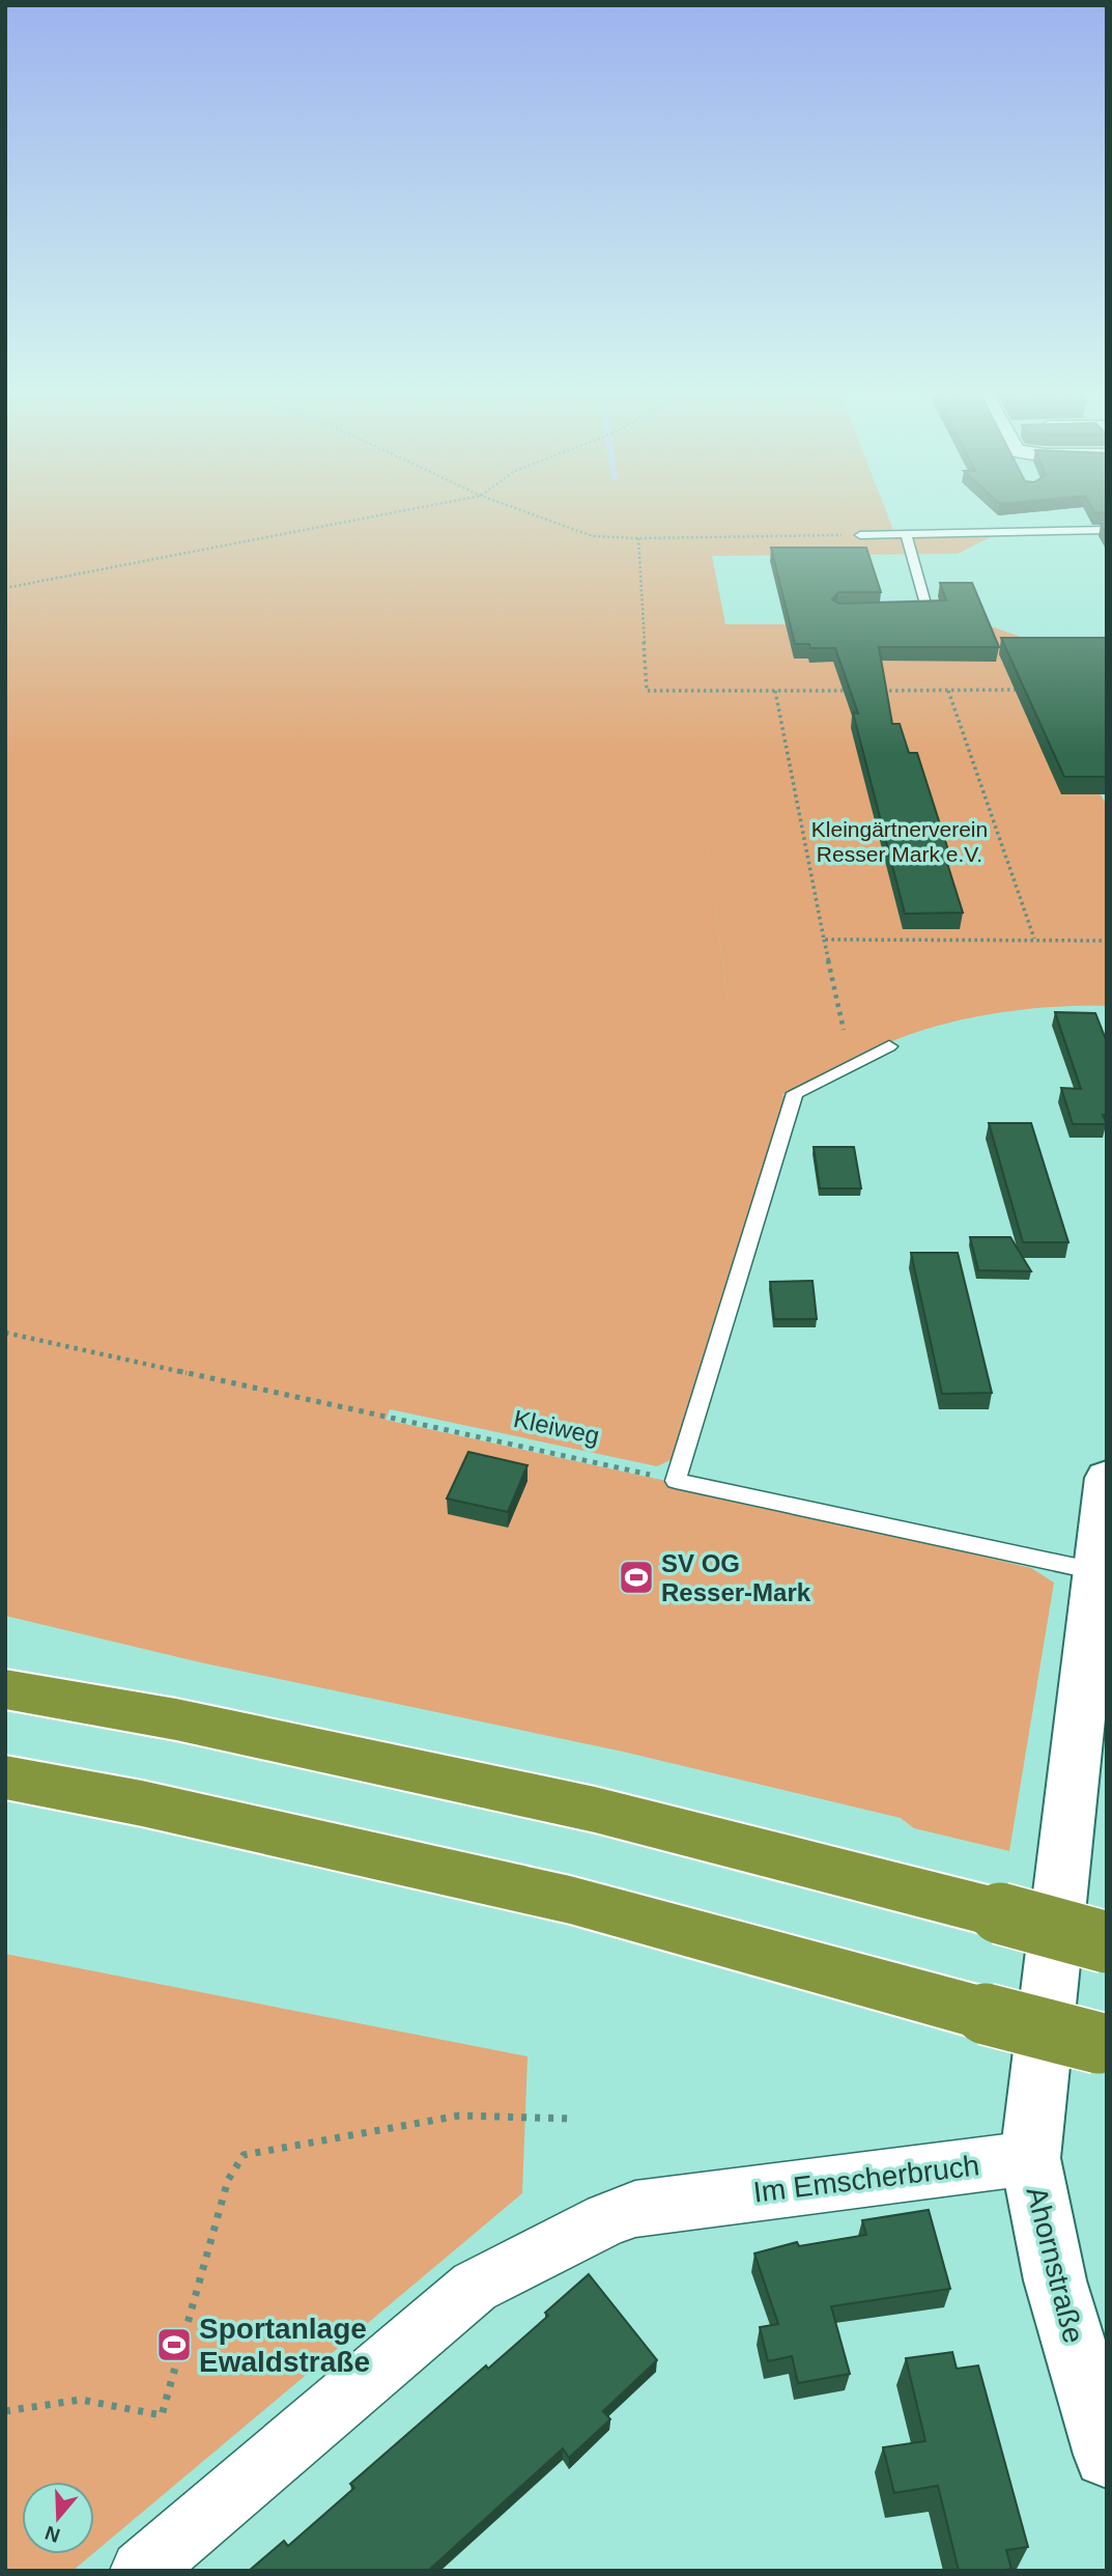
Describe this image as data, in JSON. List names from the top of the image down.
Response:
{
  "streets": {
    "street": ["Im Emscherbruch", "Ahornstraße"],
    "path": ["Kleiweg"]
  },
  "crossings": [
    ["Im Emscherbruch", "Ahornstraße"]
  ],
  "parks": ["Kleingärtnerverein Resser Mark e.V."],
  "places": {
    "sports": ["SV OG Resser-Mark", "Sportanlage Ewaldstraße"]
  },
  "north": "bottom"
}
